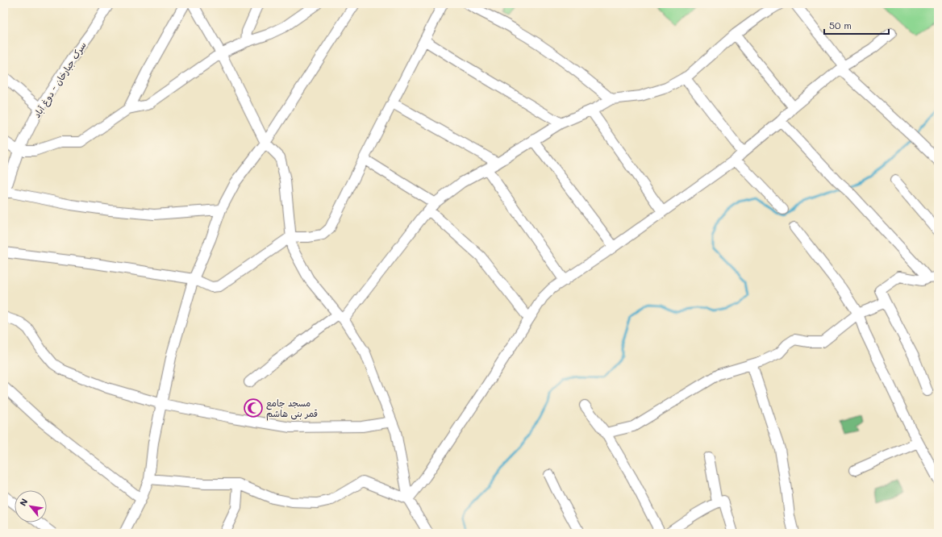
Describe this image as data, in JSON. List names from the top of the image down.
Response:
{
  "streets": {
    "street": ["سرک جبارخان - دوغ آباد"]
  },
  "places": {
    "mosque": ["مسجد جامع قمر بنی هاشم"]
  },
  "scale_bar": "50 m",
  "north": "top left"
}
